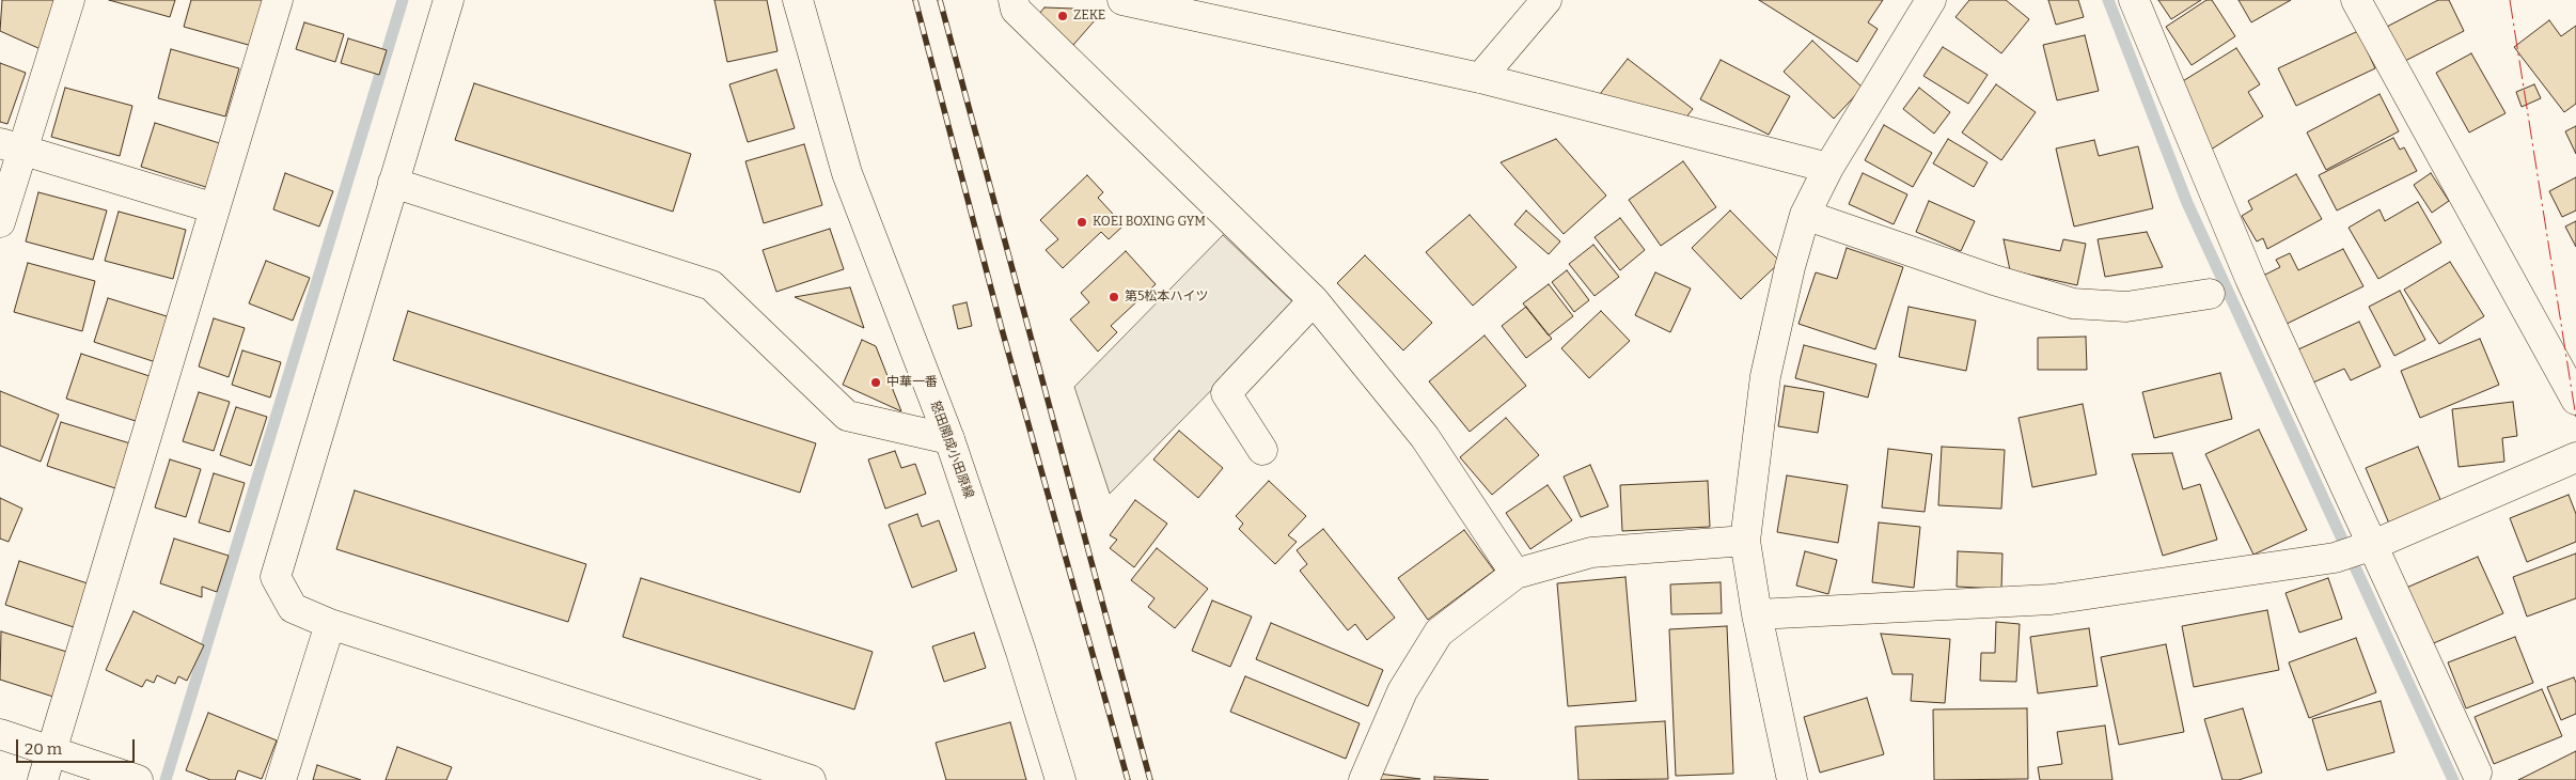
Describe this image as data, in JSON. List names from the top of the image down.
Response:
{
  "streets": {
    "street": ["怒田開成小田原線"]
  },
  "places": [
    "ZEKE",
    "KOEI BOXING GYM",
    "第5松本ハイツ",
    "中華一番"
  ],
  "scale_bar": "20 m"
}
